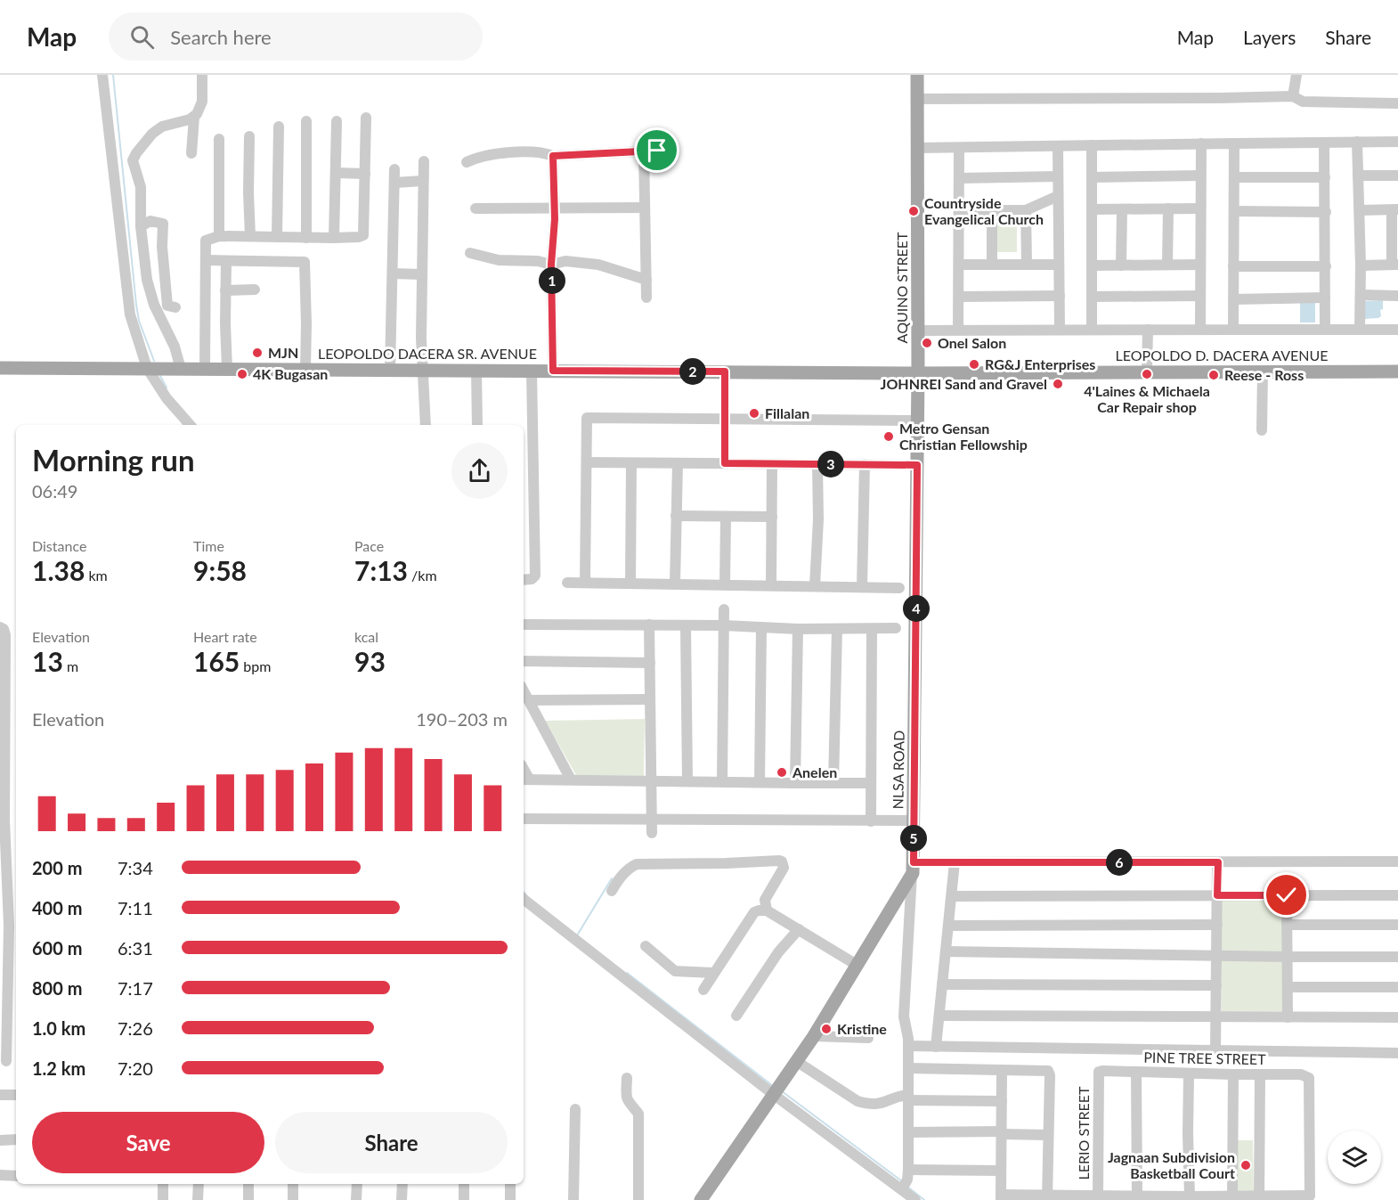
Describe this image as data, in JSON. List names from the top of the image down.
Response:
{
  "streets": {
    "main road": [
      "AQUINO STREET",
      "LEOPOLDO DACERA SR. AVENUE",
      "LEOPOLDO D. DACERA AVENUE",
      "NLSA ROAD"
    ],
    "street": ["PINE TREE STREET", "LERIO STREET"]
  },
  "crossings": [
    ["AQUINO STREET", "LEOPOLDO DACERA SR. AVENUE"],
    ["AQUINO STREET", "LEOPOLDO D. DACERA AVENUE"],
    ["AQUINO STREET", "NLSA ROAD"],
    ["LEOPOLDO DACERA SR. AVENUE", "LEOPOLDO D. DACERA AVENUE"],
    ["LEOPOLDO DACERA SR. AVENUE", "NLSA ROAD"],
    ["LEOPOLDO D. DACERA AVENUE", "NLSA ROAD"],
    ["PINE TREE STREET", "LERIO STREET"]
  ],
  "places": [
    "Countryside Evangelical Church",
    "Onel Salon",
    "MJN",
    "RG&J Enterprises",
    "4K Bugasan",
    "4'Laines & Michaela Car Repair shop",
    "Reese - Ross",
    "JOHNREI Sand and Gravel",
    "Fillalan",
    "Metro Gensan Christian Fellowship",
    "Anelen",
    "Kristine",
    "Jagnaan Subdivision Basketball Court"
  ],
  "page": {
    "header": "Map",
    "search": "Search here",
    "nav": ["Map", "Layers", "Share"],
    "pins": [
      "1",
      "2",
      "3",
      "4",
      "5",
      "6"
    ],
    "heading": ["Morning run", "06:49"],
    "stats": [
      ["Distance", "1.38 km"],
      ["Time", "9:58"],
      ["Pace", "7:13 /km"],
      ["Elevation", "13 m"],
      ["Heart rate", "165 bpm"],
      ["kcal", "93"]
    ],
    "chart": ["Elevation", "190–203 m"],
    "list": [
      {
        "name": "200 m",
        "note": "7:34"
      },
      {
        "name": "400 m",
        "note": "7:11"
      },
      {
        "name": "600 m",
        "note": "6:31"
      },
      {
        "name": "800 m",
        "note": "7:17"
      },
      {
        "name": "1.0 km",
        "note": "7:26"
      },
      {
        "name": "1.2 km",
        "note": "7:20"
      }
    ],
    "buttons": ["Save", "Share"]
  }
}
